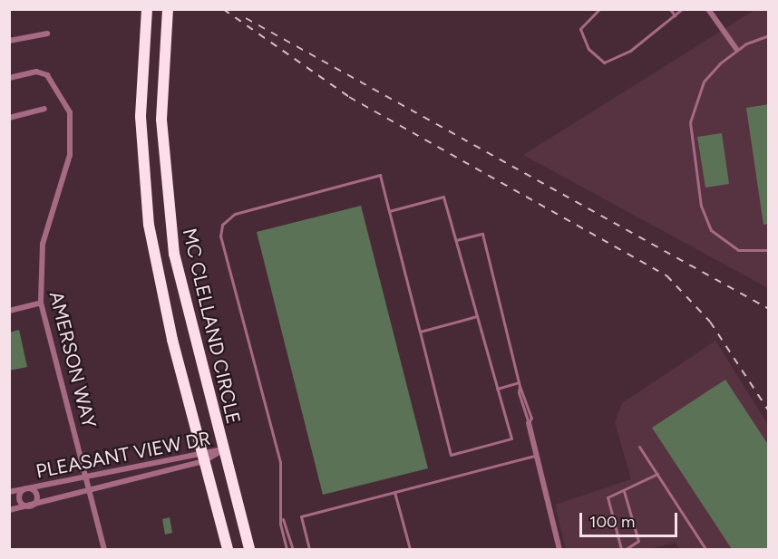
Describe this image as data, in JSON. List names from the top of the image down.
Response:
{
  "streets": {
    "highway": ["MC CLELLAND CIRCLE"],
    "street": ["AMERSON WAY", "PLEASANT VIEW DR"]
  },
  "crossings": [
    ["MC CLELLAND CIRCLE", "PLEASANT VIEW DR"],
    ["AMERSON WAY", "PLEASANT VIEW DR"]
  ],
  "scale_bar": "100 m"
}
